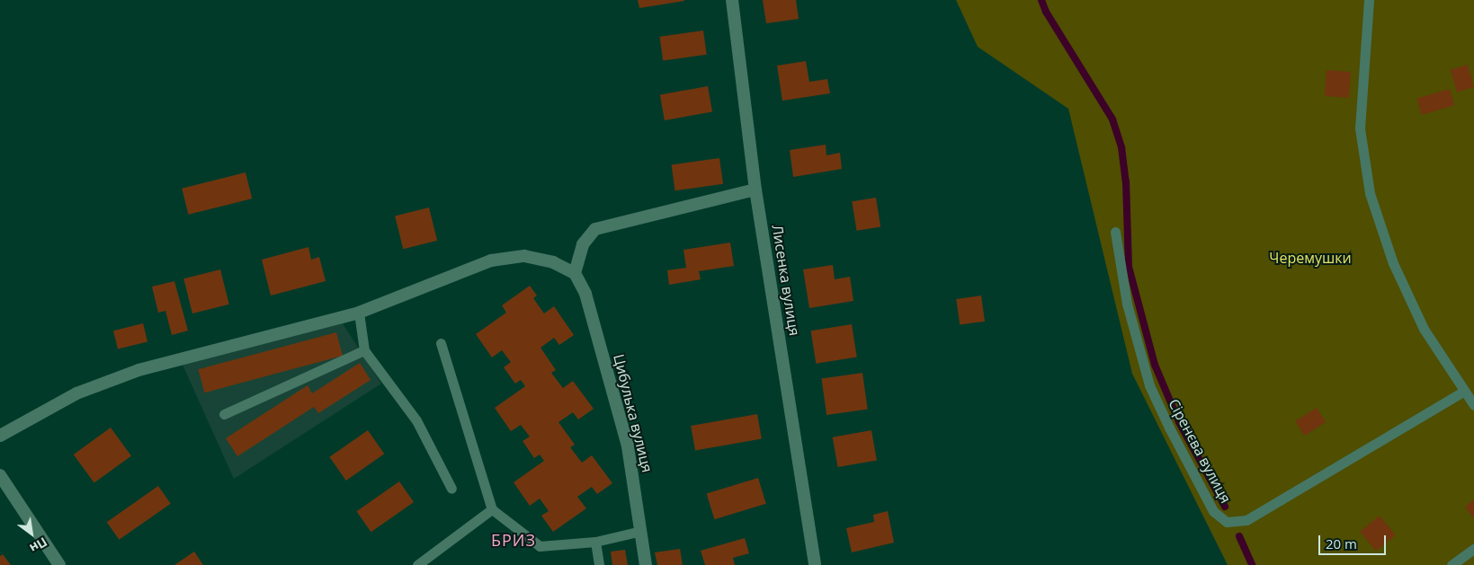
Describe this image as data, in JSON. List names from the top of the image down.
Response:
{
  "streets": {
    "street": ["Лисенка вулиця", "Цибулька вулиця"],
    "lane": ["Сіренєва вулиця"]
  },
  "districts": ["БРИЗ"],
  "parks": ["Черемушки"],
  "scale_bar": "20 m",
  "north": "bottom right"
}
